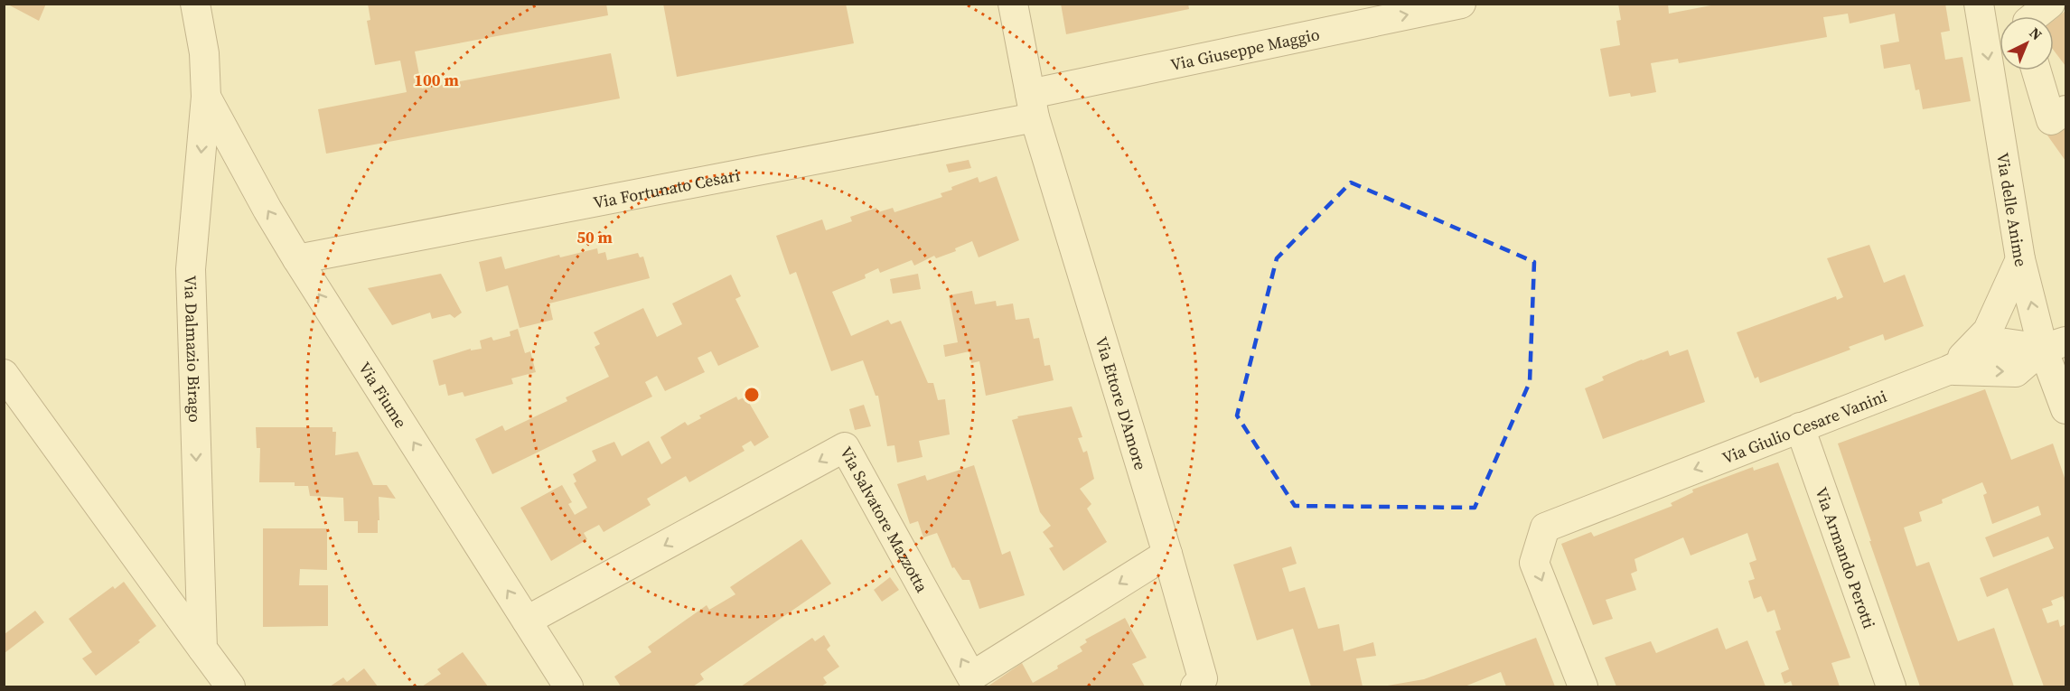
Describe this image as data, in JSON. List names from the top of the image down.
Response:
{
  "streets": {
    "street": [
      "Via Giuseppe Maggio",
      "Via Fortunato Cesari",
      "Via delle Anime",
      "Via Dalmazio Birago",
      "Via Fiume",
      "Via Ettore D'Amore",
      "Via Giulio Cesare Vanini",
      "Via Salvatore Mazzotta",
      "Via Armando Perotti"
    ]
  },
  "crossings": [
    ["Via Giuseppe Maggio", "Via Fortunato Cesari"],
    ["Via Giuseppe Maggio", "Via Ettore D'Amore"],
    ["Via Fortunato Cesari", "Via Fiume"],
    ["Via Fortunato Cesari", "Via Ettore D'Amore"],
    ["Via delle Anime", "Via Giulio Cesare Vanini"],
    ["Via Dalmazio Birago", "Via Fiume"],
    ["Via Fiume", "Via Salvatore Mazzotta"],
    ["Via Ettore D'Amore", "Via Salvatore Mazzotta"],
    ["Via Giulio Cesare Vanini", "Via Armando Perotti"]
  ],
  "one_way": ["Via Dalmazio Birago", "Via Fiume"],
  "north": "top right",
  "rings": ["100 m", "50 m"]
}
